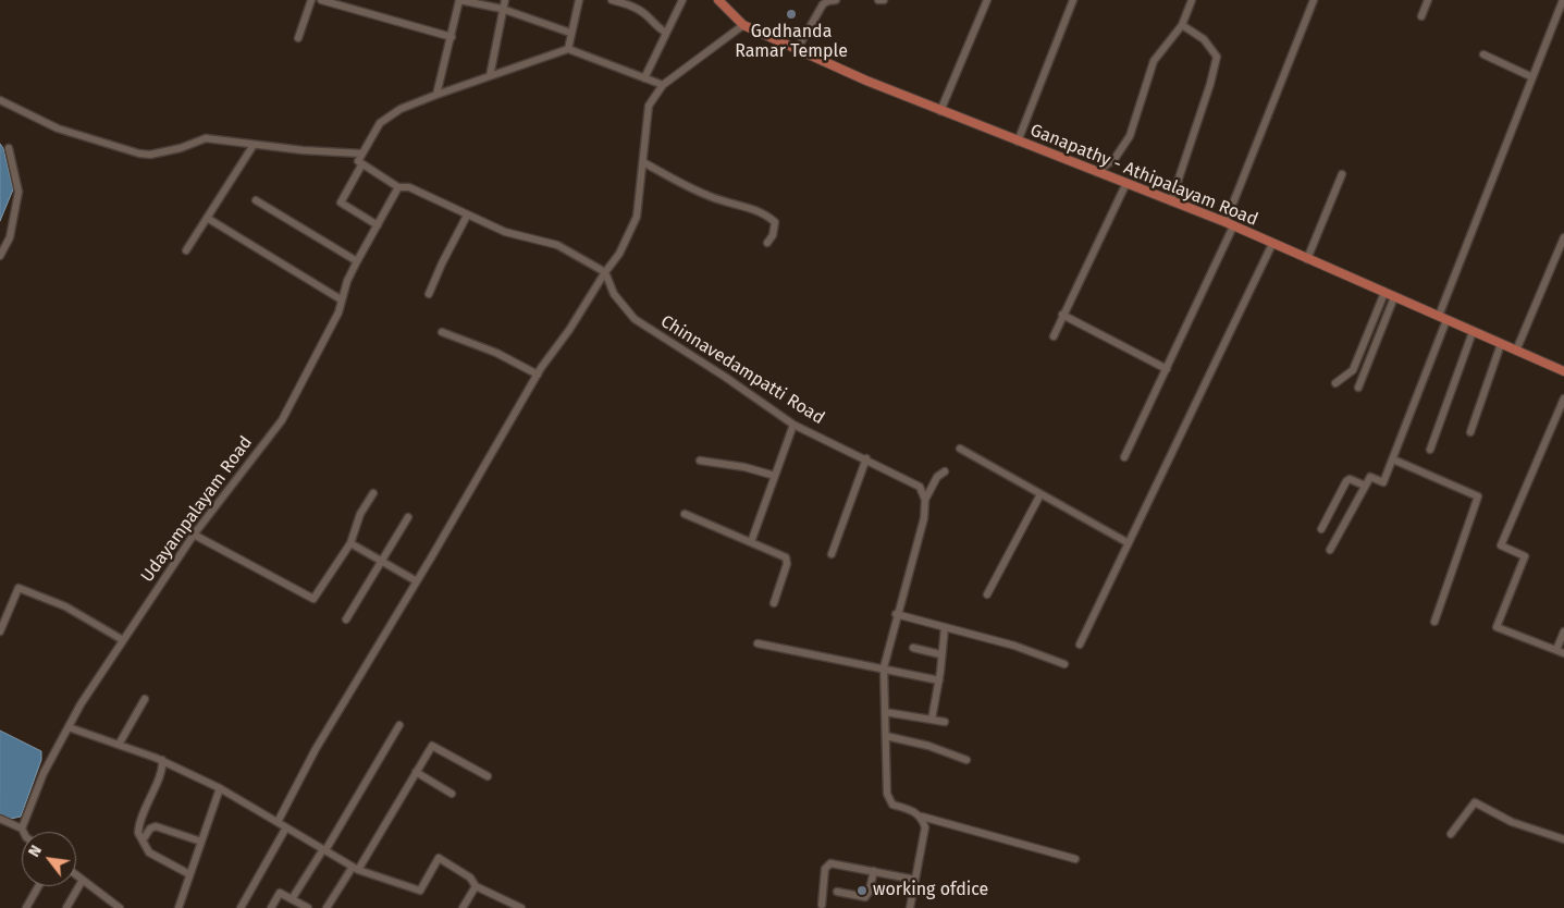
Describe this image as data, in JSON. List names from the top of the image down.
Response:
{
  "streets": {
    "main road": ["Ganapathy - Athipalayam Road"],
    "street": ["Chinnavedampatti Road", "Udayampalayam Road"]
  },
  "places": ["Godhanda Ramar Temple", "working ofdice"],
  "north": "top left"
}
